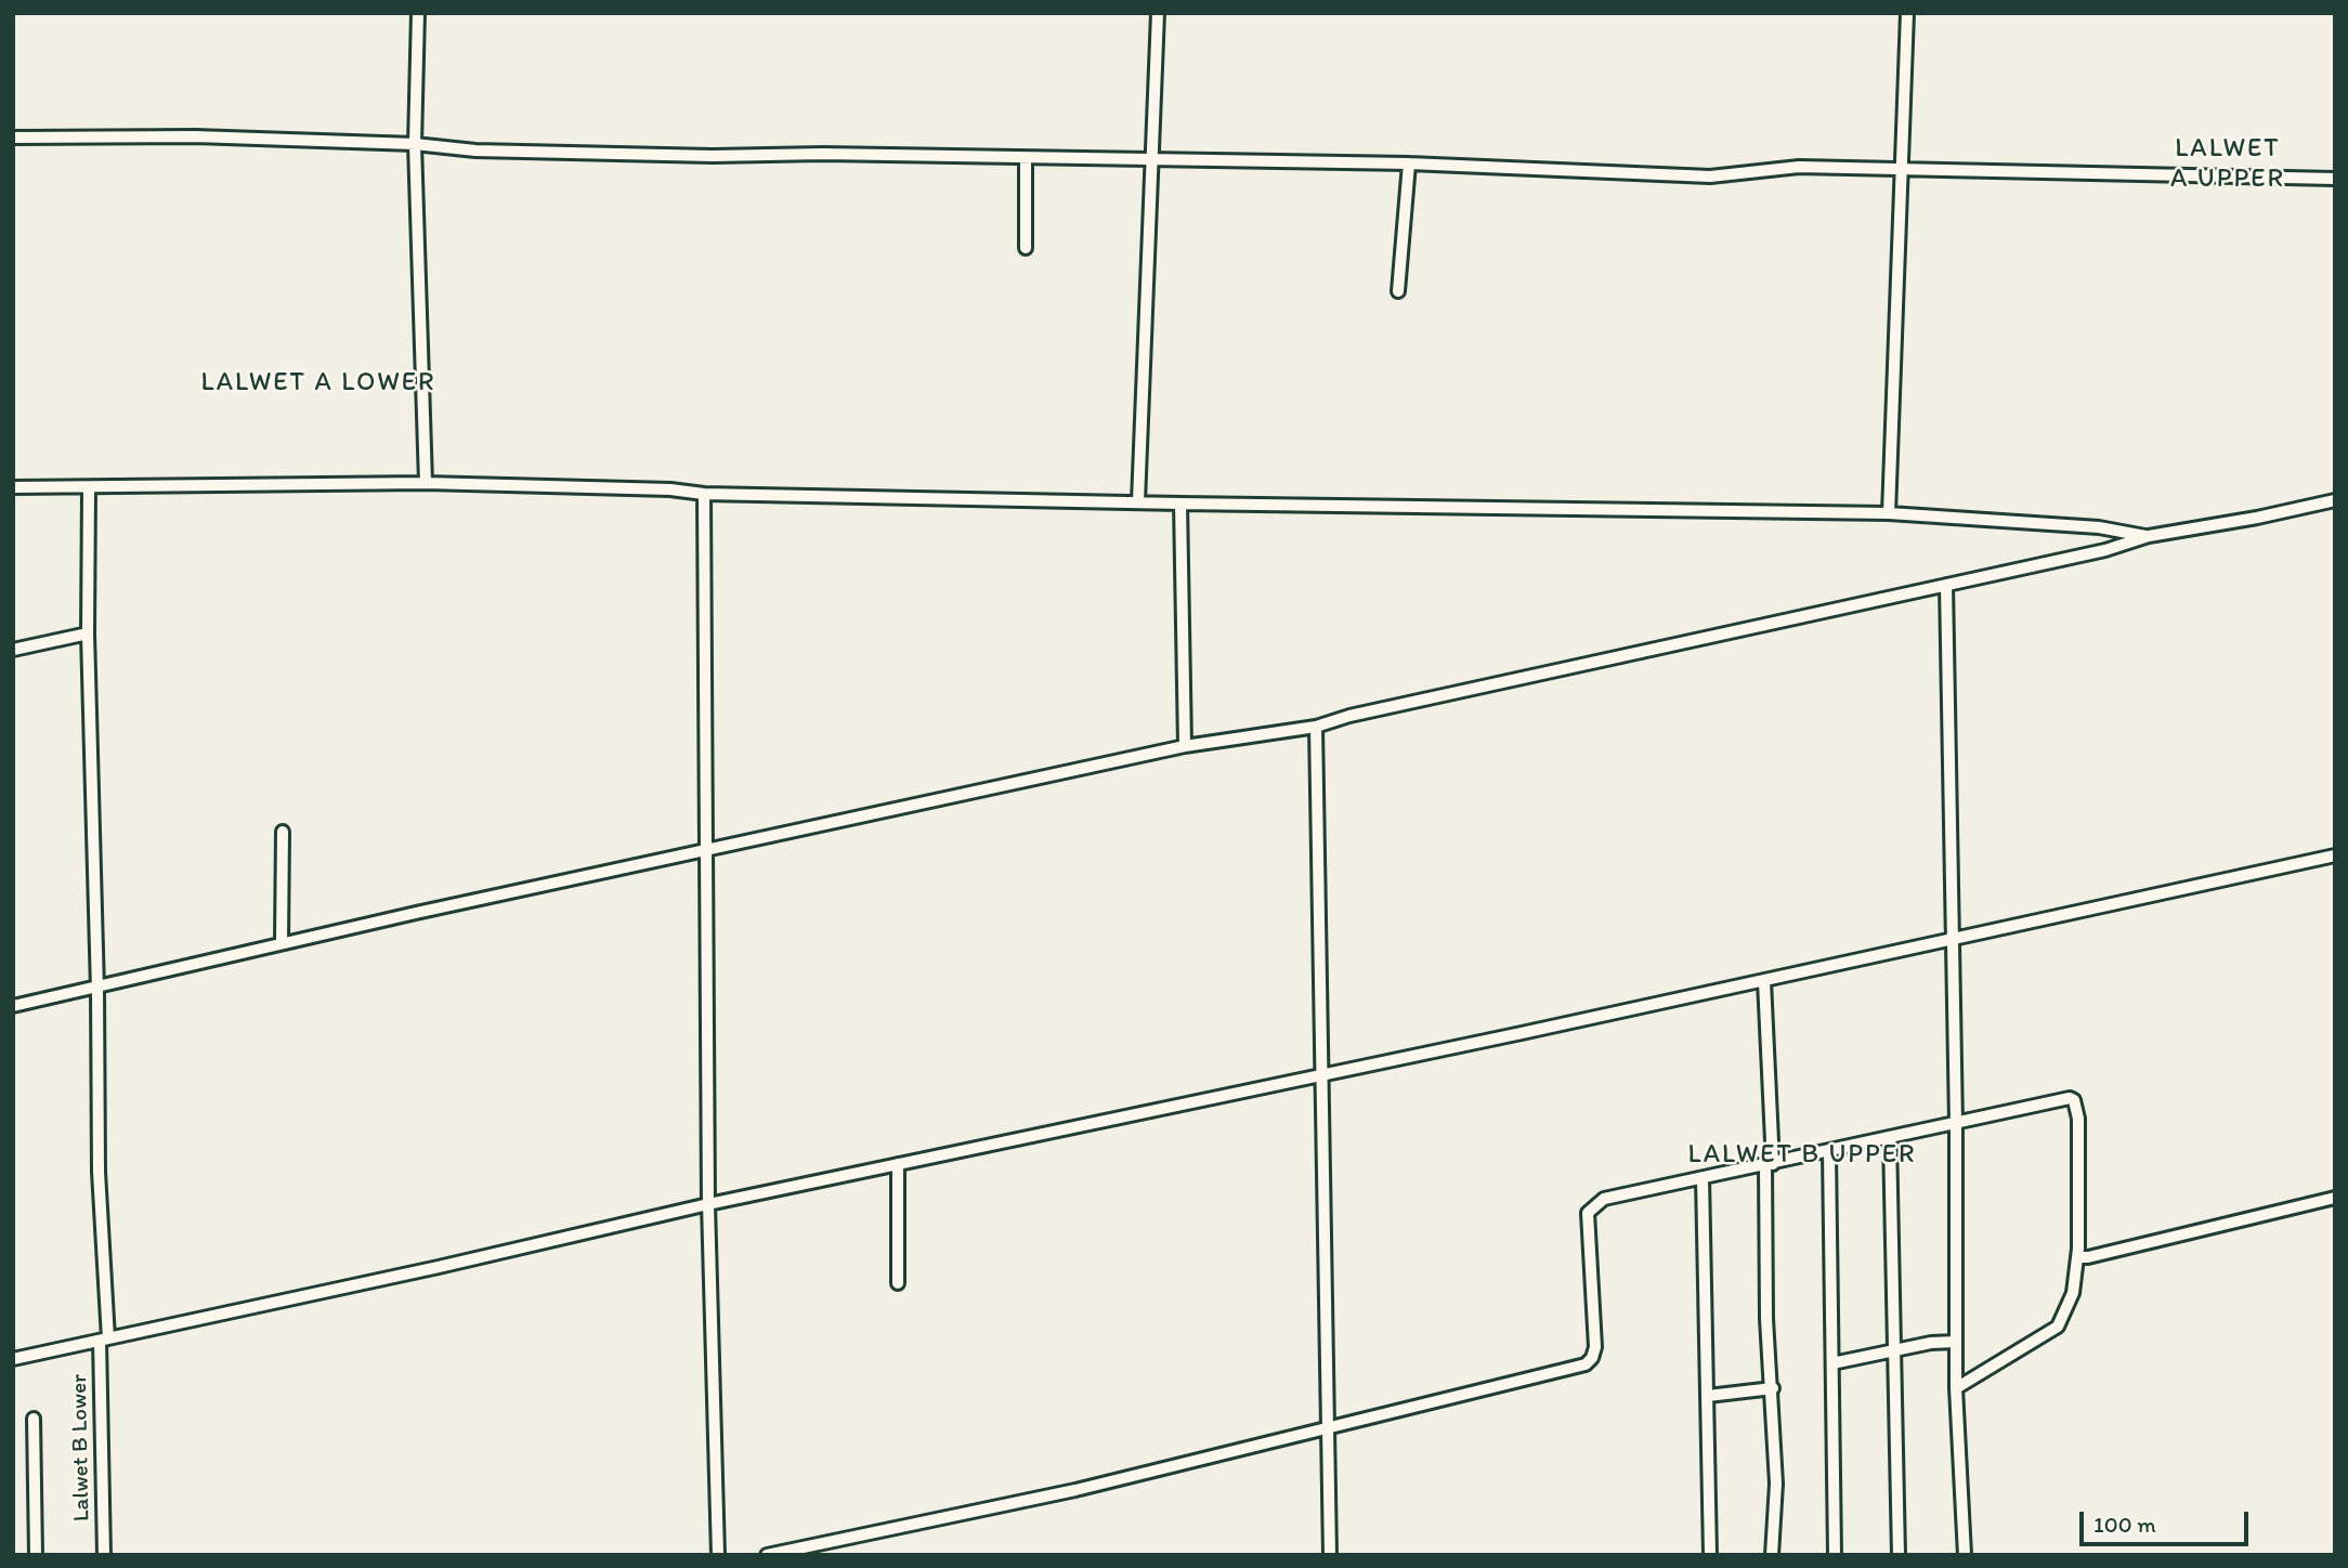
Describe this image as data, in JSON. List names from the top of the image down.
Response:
{
  "streets": {
    "street": ["Lalwet B Lower"]
  },
  "districts": ["LALWET A UPPER", "LALWET A LOWER", "LALWET B UPPER"],
  "scale_bar": "100 m"
}
